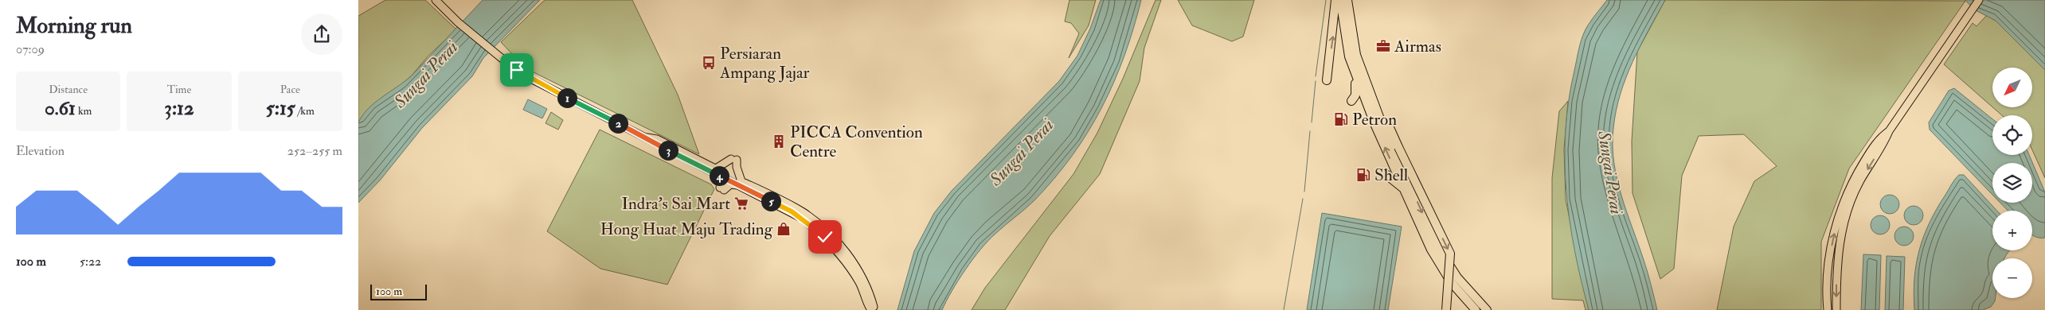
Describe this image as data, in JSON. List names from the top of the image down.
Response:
{
  "water": ["Sungai Perai"],
  "places": {
    "office": ["Airmas"],
    "bus stop": ["Persiaran Ampang Jajar"],
    "fuel station": ["Petron", "Shell"],
    "building": ["PICCA Convention Centre"],
    "supermarket": ["Indra's Sai Mart"],
    "shop": ["Hong Huat Maju Trading"]
  },
  "scale_bar": "100 m",
  "north": "bottom left",
  "page": {
    "heading": ["Morning run", "07:09"],
    "stats": [
      ["Distance", "0.61 km"],
      ["Time", "3:12"],
      ["Pace", "5:15 /km"]
    ],
    "map_buttons": ["+", "−"],
    "pins": [
      "1",
      "2",
      "3",
      "4",
      "5"
    ],
    "chart": ["Elevation", "252–255 m"],
    "list": [
      {
        "name": "100 m",
        "note": "5:22"
      }
    ],
    "scale": "100 m"
  }
}
